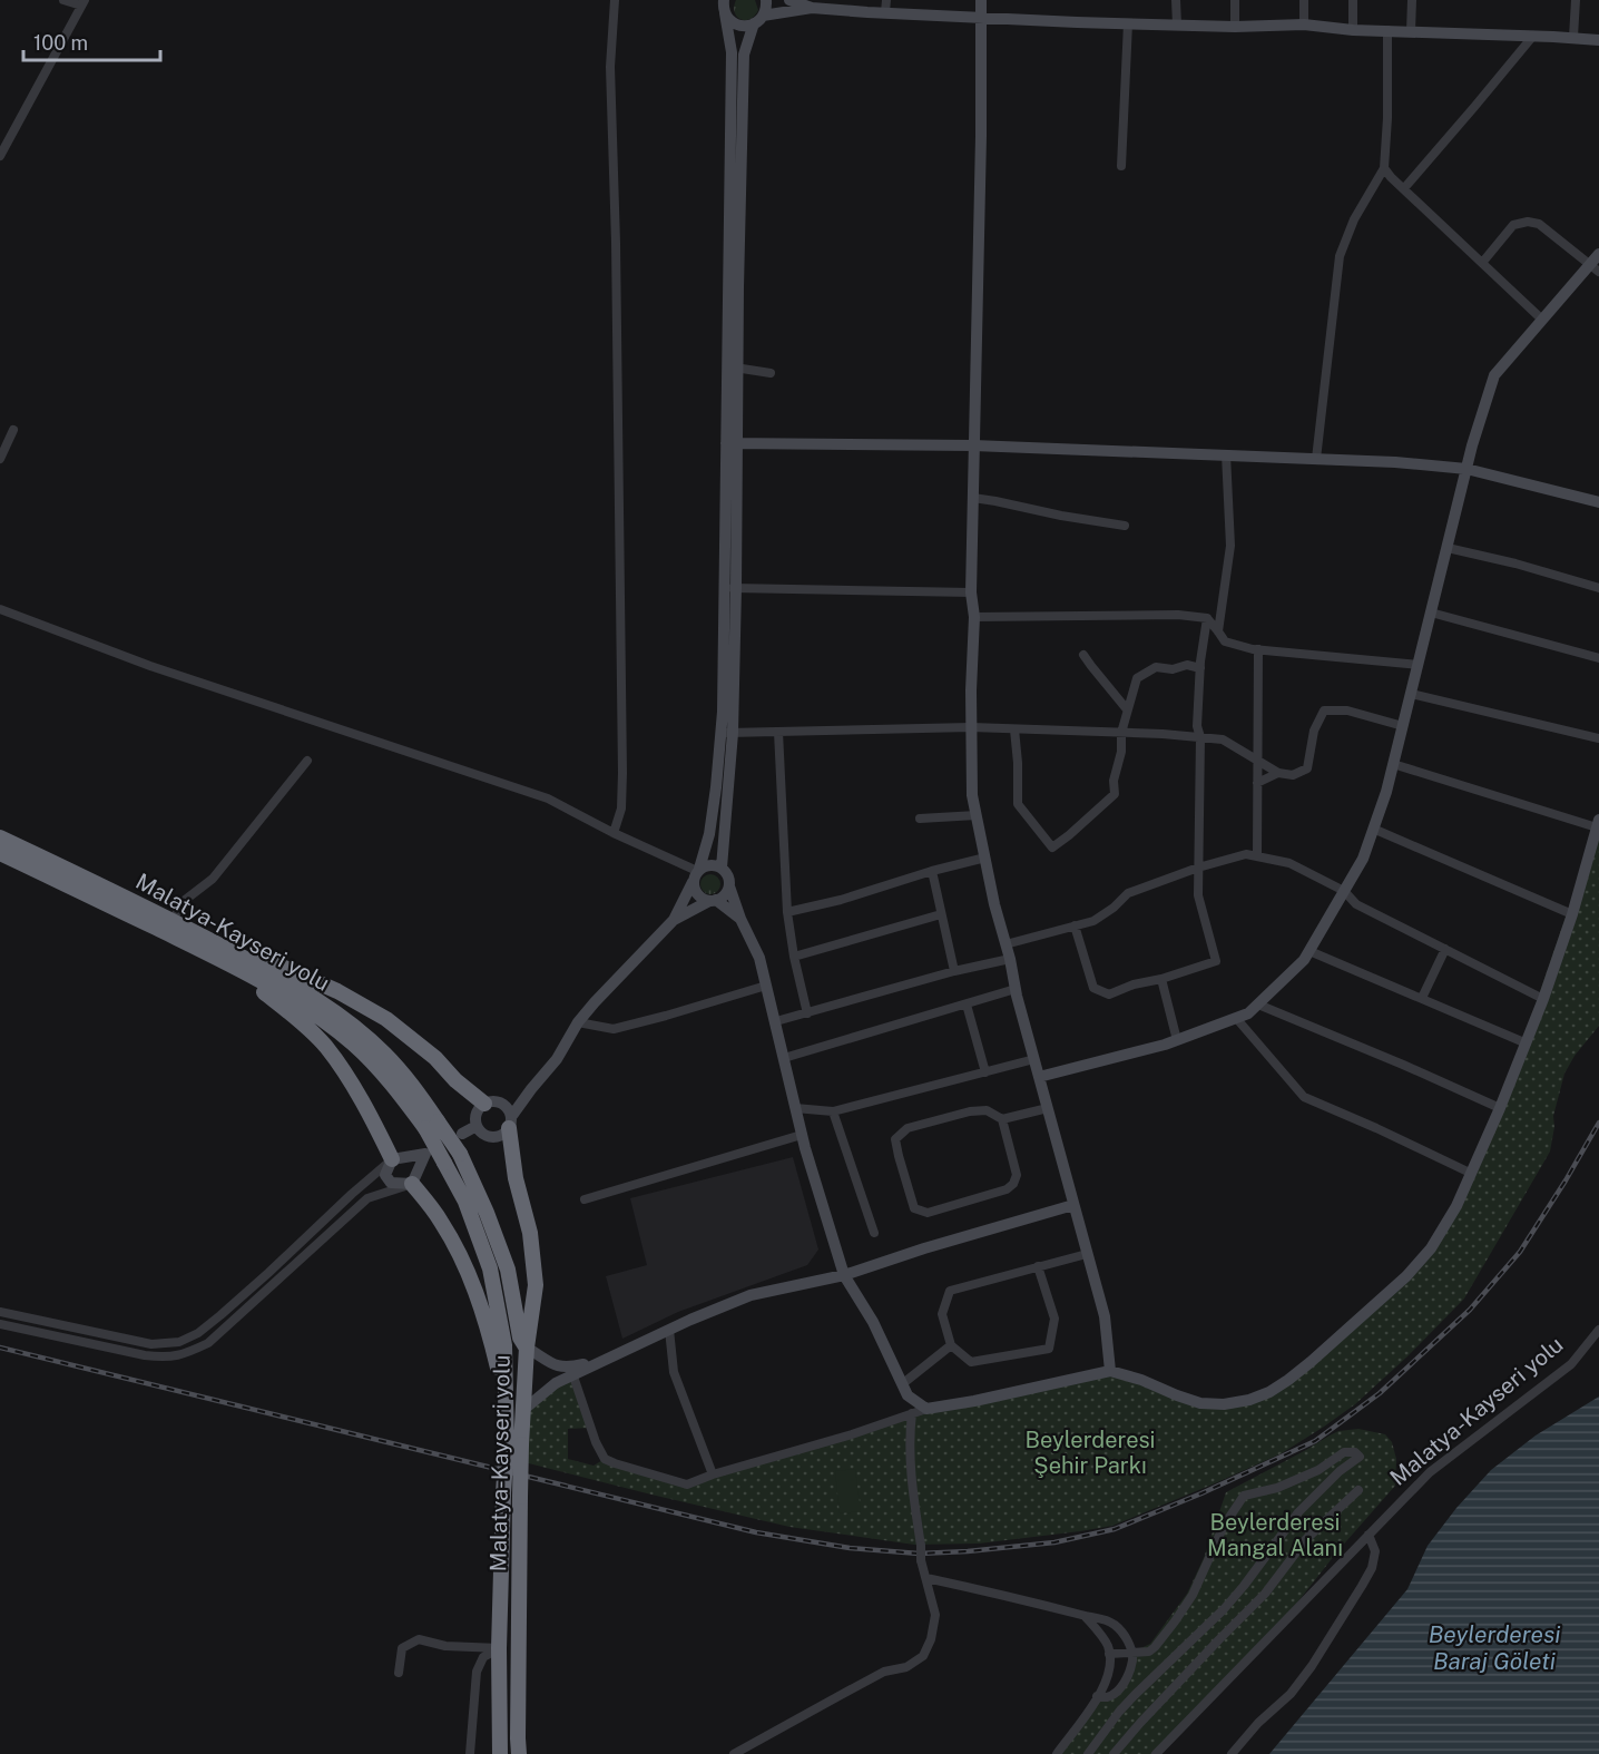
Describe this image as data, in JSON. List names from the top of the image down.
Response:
{
  "streets": {
    "highway": ["Malatya-Kayseri yolu"]
  },
  "water": ["Beylerderesi Baraj Göleti"],
  "parks": ["Beylerderesi Şehir Parkı", "Beylerderesi Mangal Alanı"],
  "scale_bar": "100 m"
}
